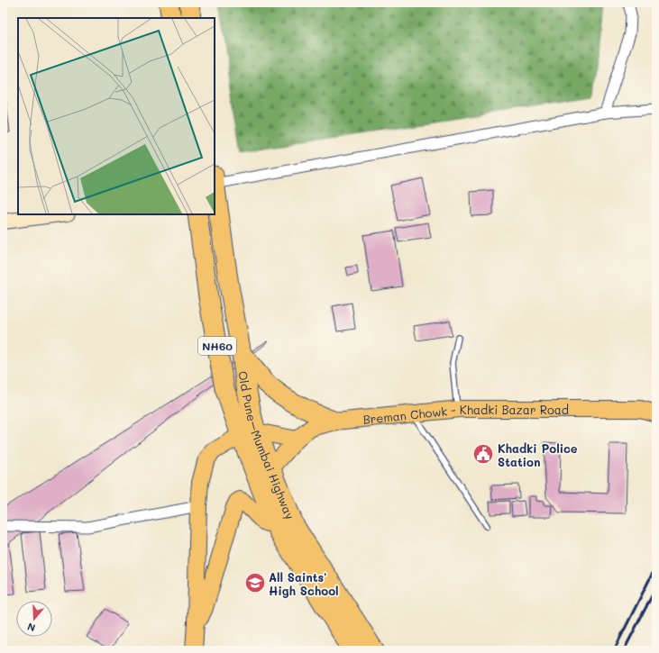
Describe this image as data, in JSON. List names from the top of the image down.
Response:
{
  "streets": {
    "highway": ["NH60", "Old Pune–Mumbai Highway"],
    "main road": ["Breman Chowk - Khadki Bazar Road"]
  },
  "crossings": [
    ["Breman Chowk - Khadki Bazar Road", "Old Pune–Mumbai Highway"]
  ],
  "places": {
    "public building": ["Khadki Police Station"],
    "school or university": ["All Saints' High School"]
  },
  "north": "bottom"
}
